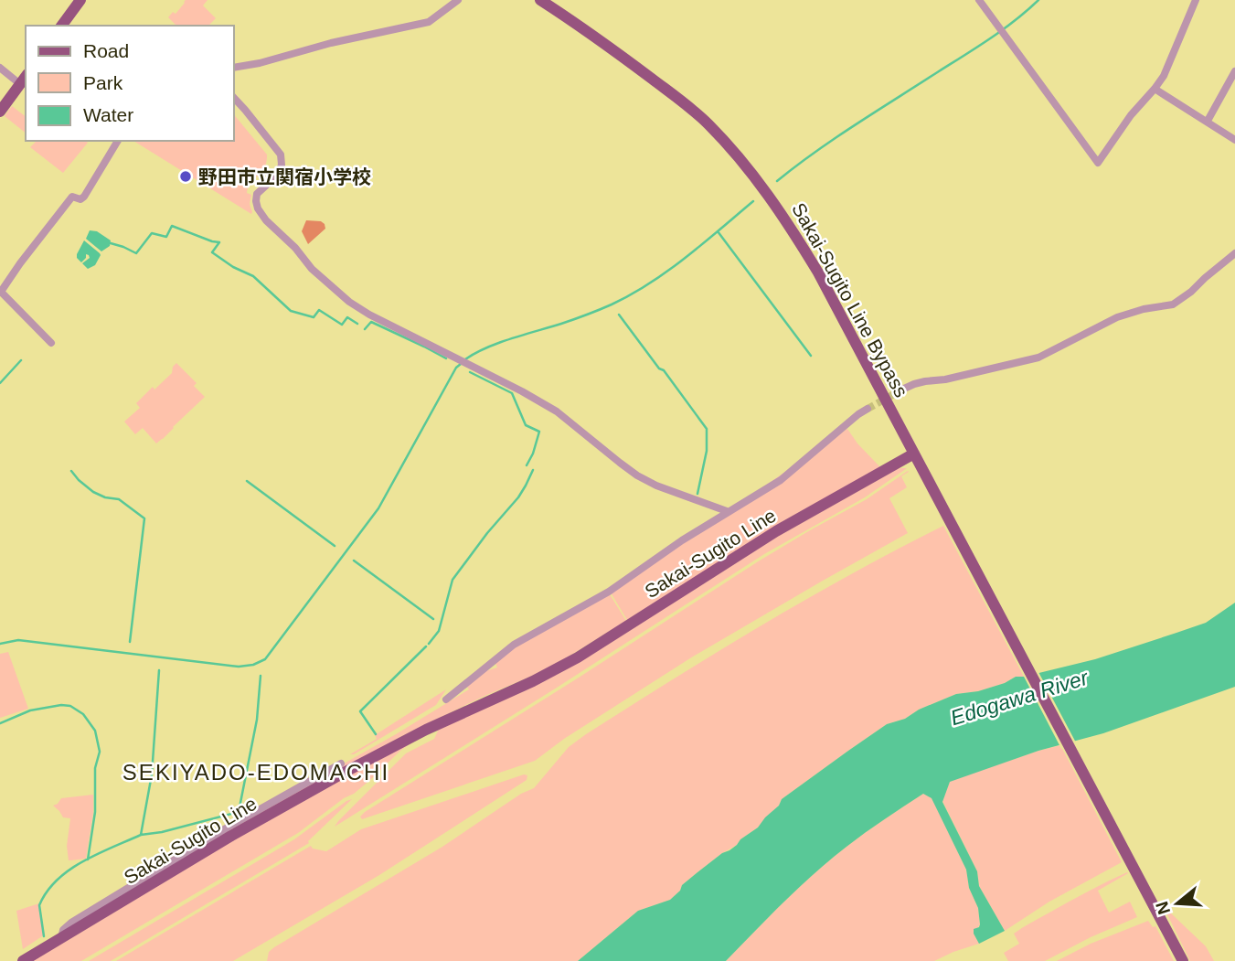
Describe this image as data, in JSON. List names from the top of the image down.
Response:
{
  "streets": {
    "main road": ["Sakai-Sugito Line Bypass", "Sakai-Sugito Line"]
  },
  "crossings": [
    ["Sakai-Sugito Line Bypass", "Sakai-Sugito Line"]
  ],
  "districts": ["SEKIYADO-EDOMACHI"],
  "water": ["Edogawa River"],
  "places": ["野田市立関宿小学校"],
  "legend": ["Road", "Park", "Water"],
  "north": "left"
}
